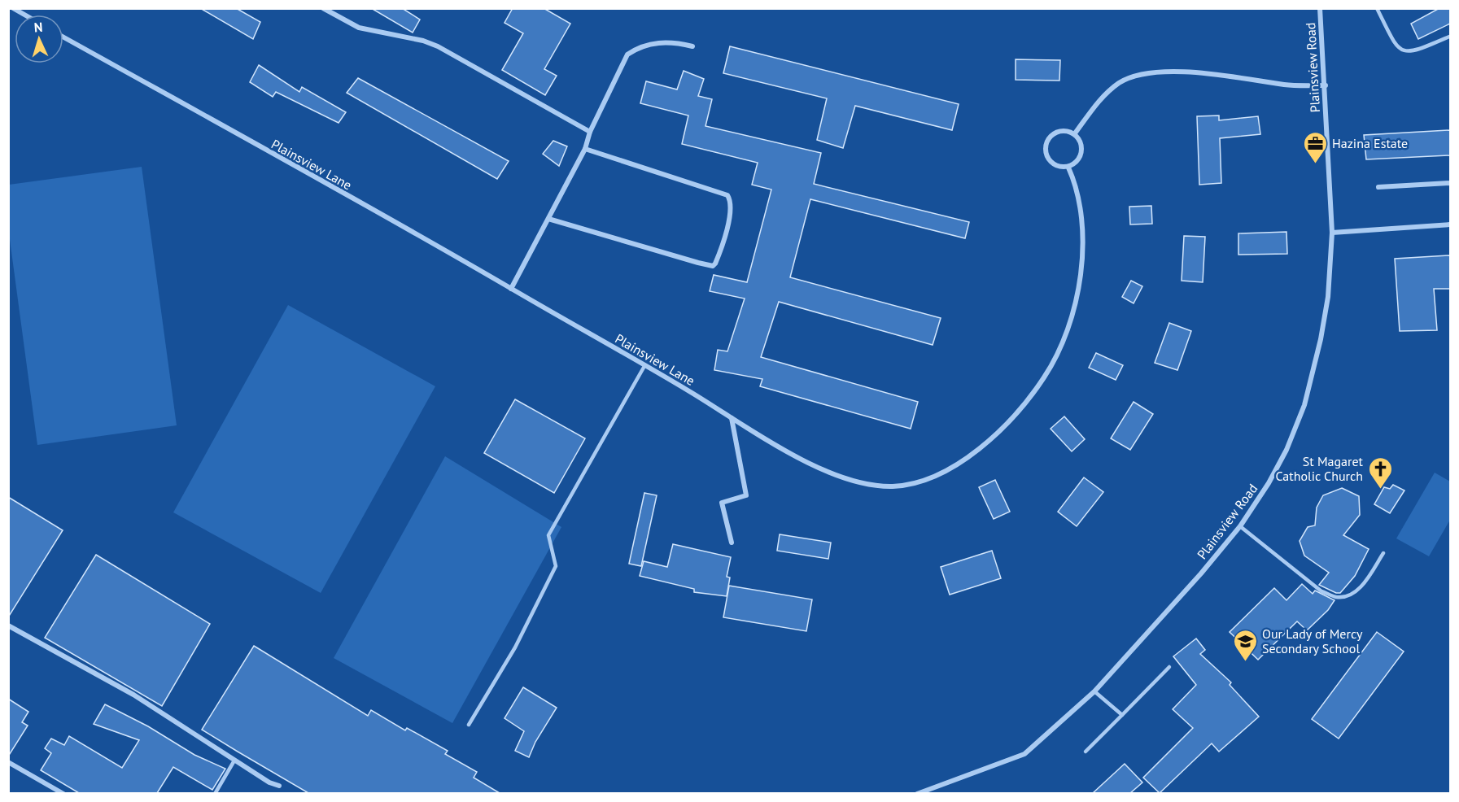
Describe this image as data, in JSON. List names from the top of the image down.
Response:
{
  "streets": {
    "street": ["Plainsview Road", "Plainsview Lane"]
  },
  "places": {
    "office": ["Hazina Estate"],
    "church": ["St Magaret Catholic Church"],
    "school or university": ["Our Lady of Mercy Secondary School"]
  },
  "north": "top"
}
